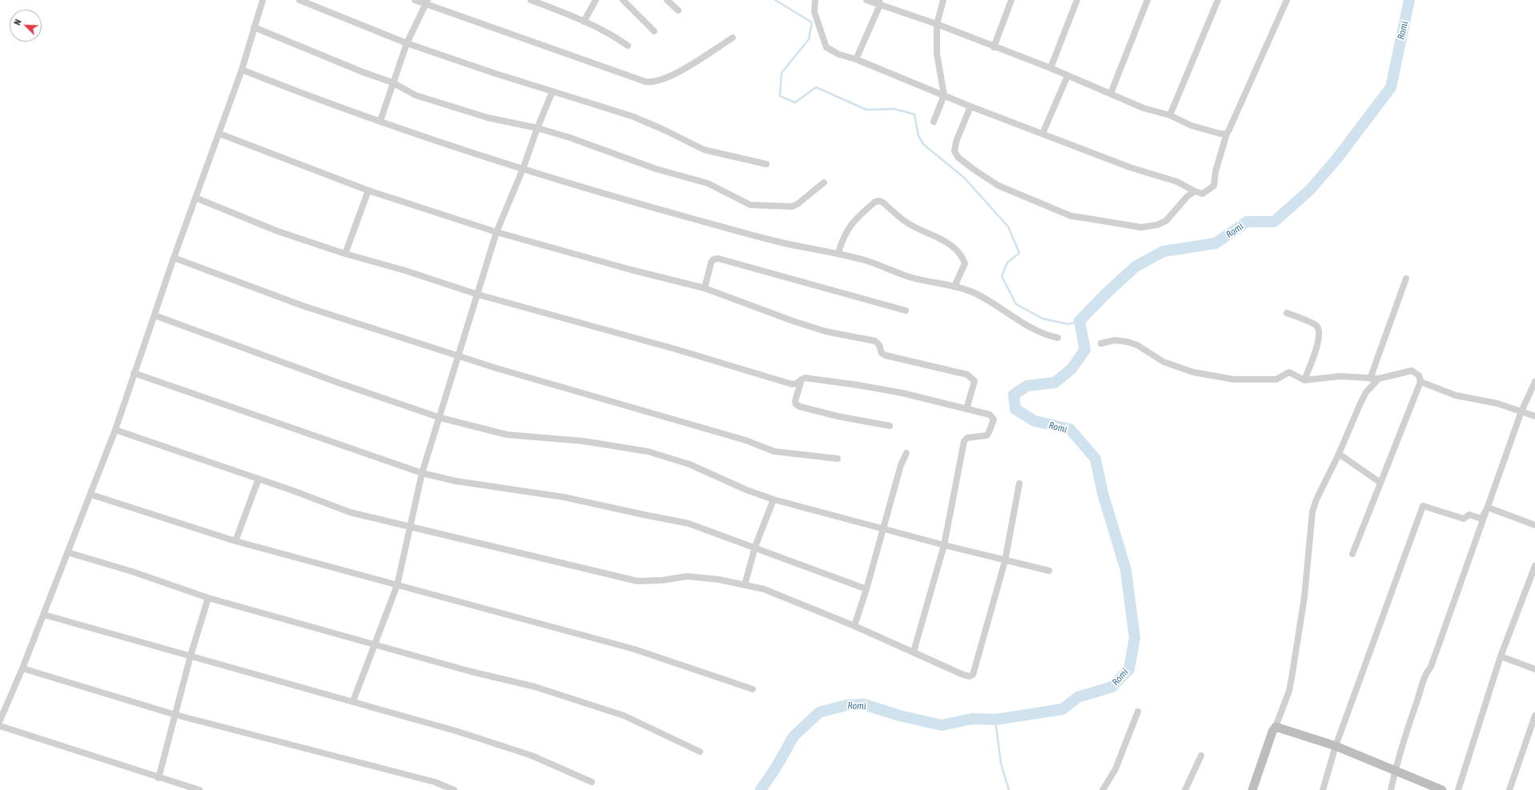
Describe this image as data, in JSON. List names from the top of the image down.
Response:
{
  "water": ["Romi"],
  "north": "top left"
}
